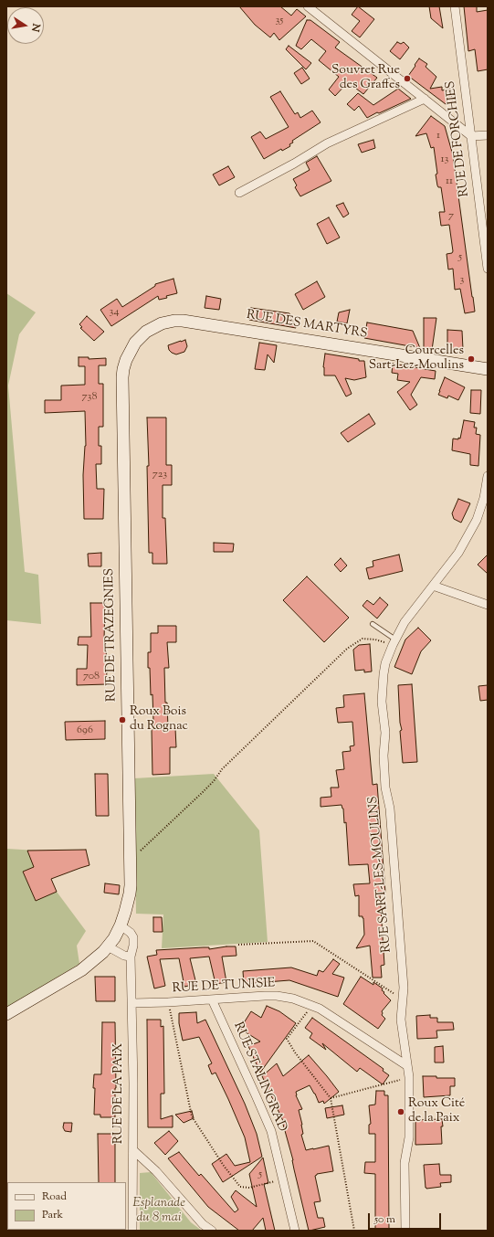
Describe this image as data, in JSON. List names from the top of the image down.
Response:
{
  "streets": {
    "main road": ["RUE DES MARTYRS", "RUE DE TRAZEGNIES"],
    "street": [
      "RUE DE FORCHIES",
      "RUE SART-LES-MOULINS",
      "RUE DE TUNISIE",
      "RUE STALINGRAD",
      "RUE DE LA PAIX"
    ]
  },
  "crossings": [
    ["RUE DES MARTYRS", "RUE DE TRAZEGNIES"],
    ["RUE DE TRAZEGNIES", "RUE DE LA PAIX"],
    ["RUE SART-LES-MOULINS", "RUE DE TUNISIE"],
    ["RUE DE TUNISIE", "RUE STALINGRAD"],
    ["RUE DE TUNISIE", "RUE DE LA PAIX"]
  ],
  "parks": ["Esplanade du 8 mai"],
  "places": [
    "Souvret Rue des Graffes",
    "Courcelles Sart-Lez-Moulins",
    "Roux Bois du Rognac",
    "Roux Cité de la Paix"
  ],
  "house_numbers": [
    "35",
    "1",
    "13",
    "11",
    "7",
    "5",
    "3",
    "34",
    "738",
    "723",
    "708",
    "696",
    "5"
  ],
  "legend": ["Road", "Park"],
  "scale_bar": "50 m",
  "north": "right"
}
